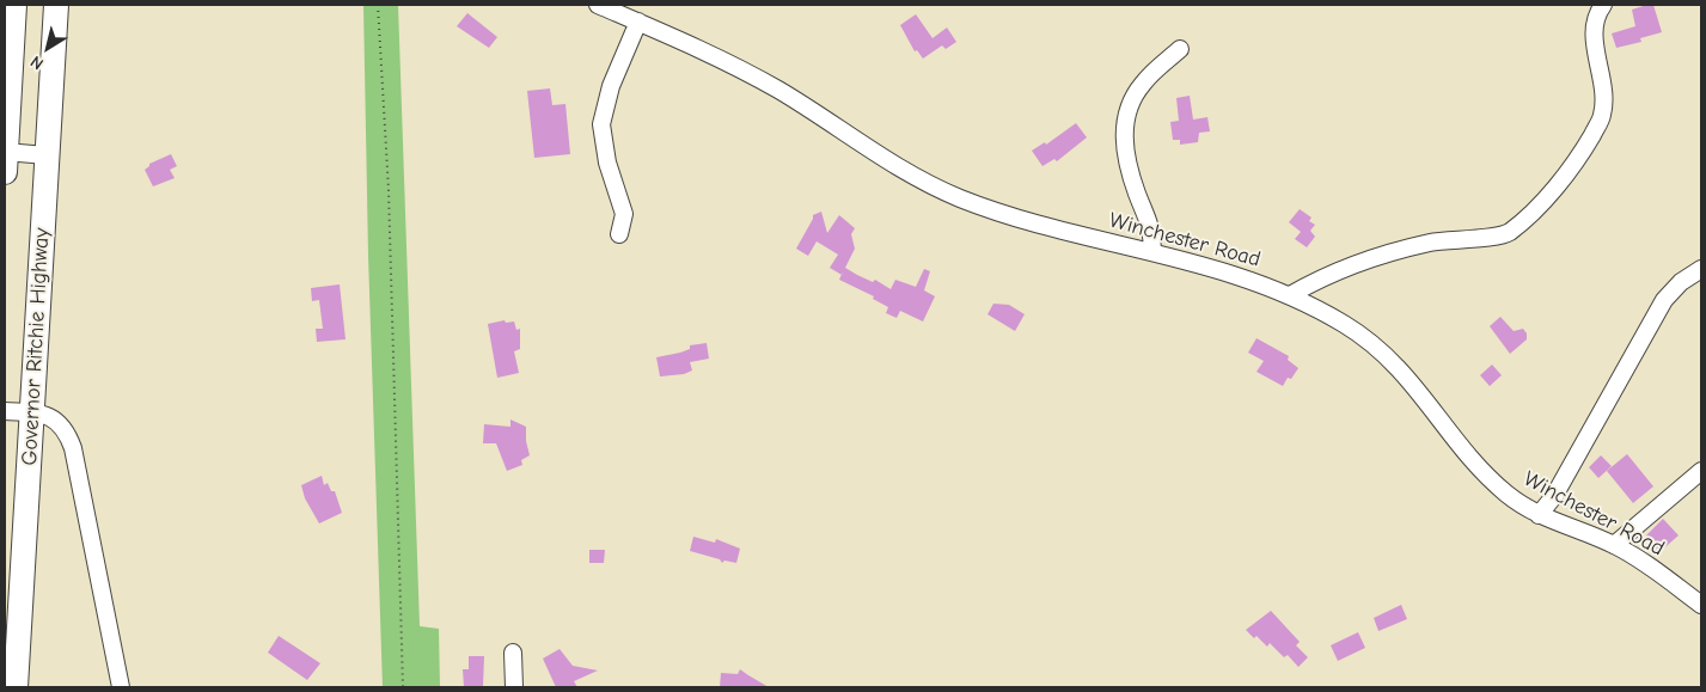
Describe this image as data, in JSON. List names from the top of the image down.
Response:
{
  "streets": {
    "highway": ["Governor Ritchie Highway"],
    "street": ["Winchester Road"]
  },
  "north": "bottom left"
}
